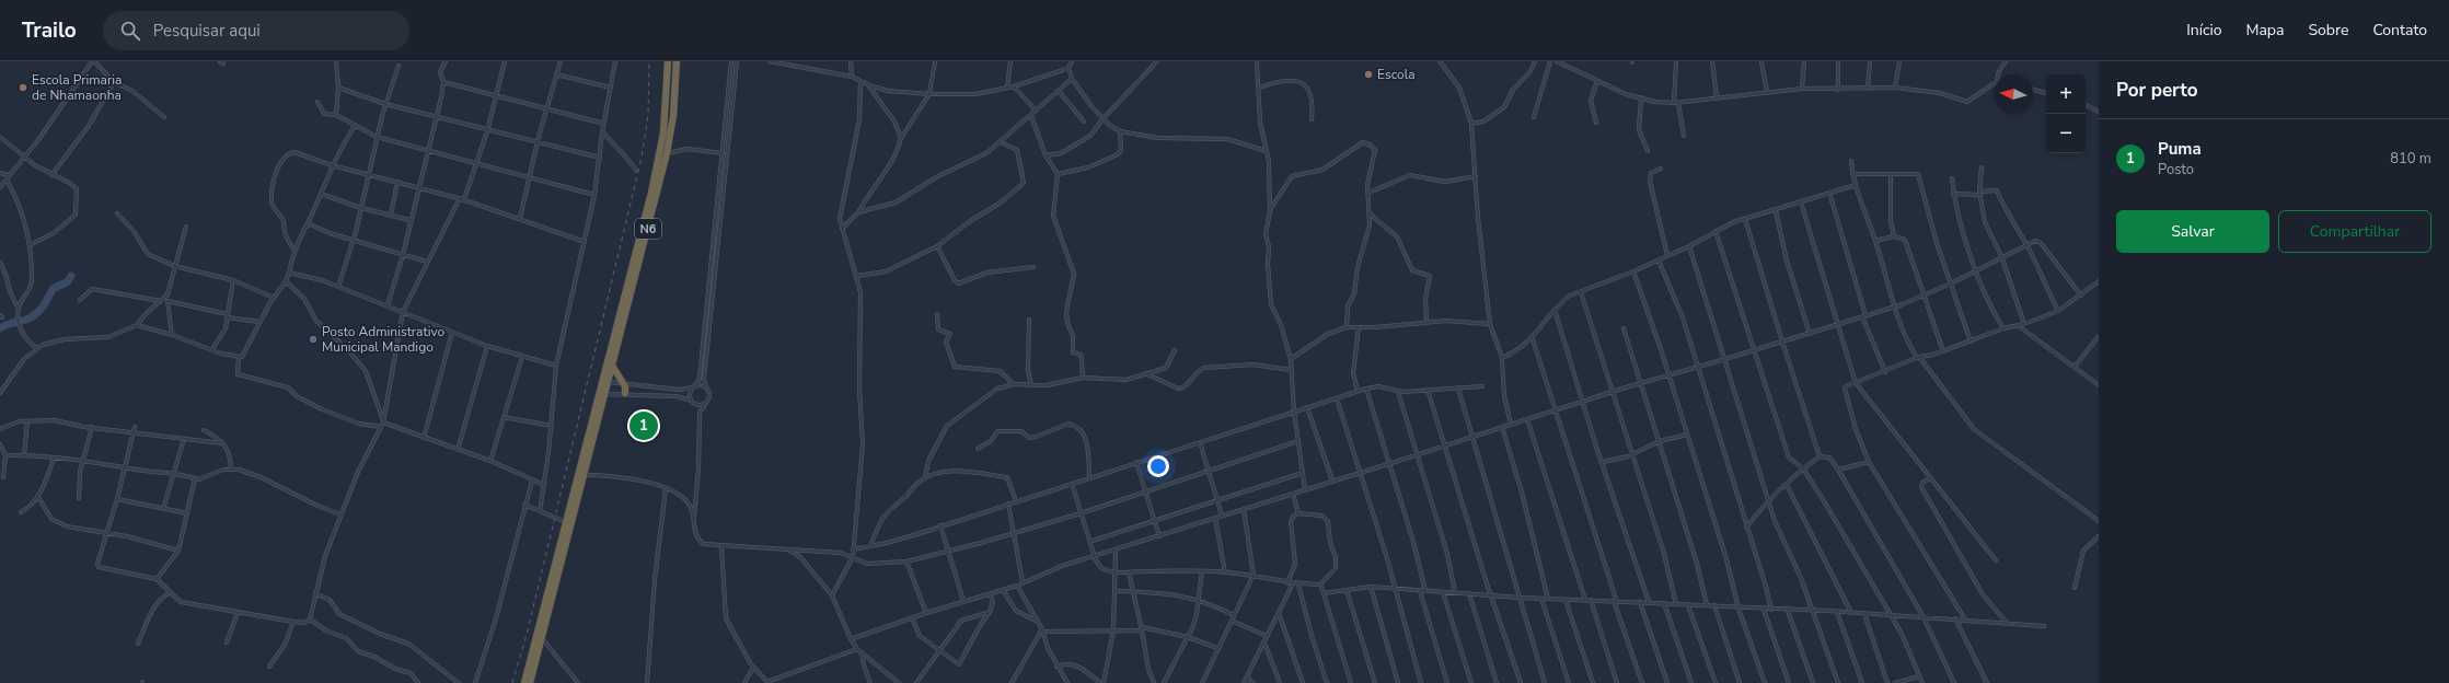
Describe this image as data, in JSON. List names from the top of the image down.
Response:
{
  "streets": {
    "highway": ["N6"]
  },
  "places": ["Escola", "Escola Primaria de Nhamaonha", "Posto Administrativo Municipal Mandigo"],
  "north": "left",
  "page": {
    "header": "Trailo",
    "search": "Pesquisar aqui",
    "nav": [
      "Início",
      "Mapa",
      "Sobre",
      "Contato"
    ],
    "heading": "Por perto",
    "map_buttons": ["+", "−"],
    "list": [
      {
        "mark": "1",
        "name": "Puma",
        "note": "Posto",
        "value": "810 m"
      }
    ],
    "buttons": ["Salvar", "Compartilhar"],
    "pins": "1"
  }
}
